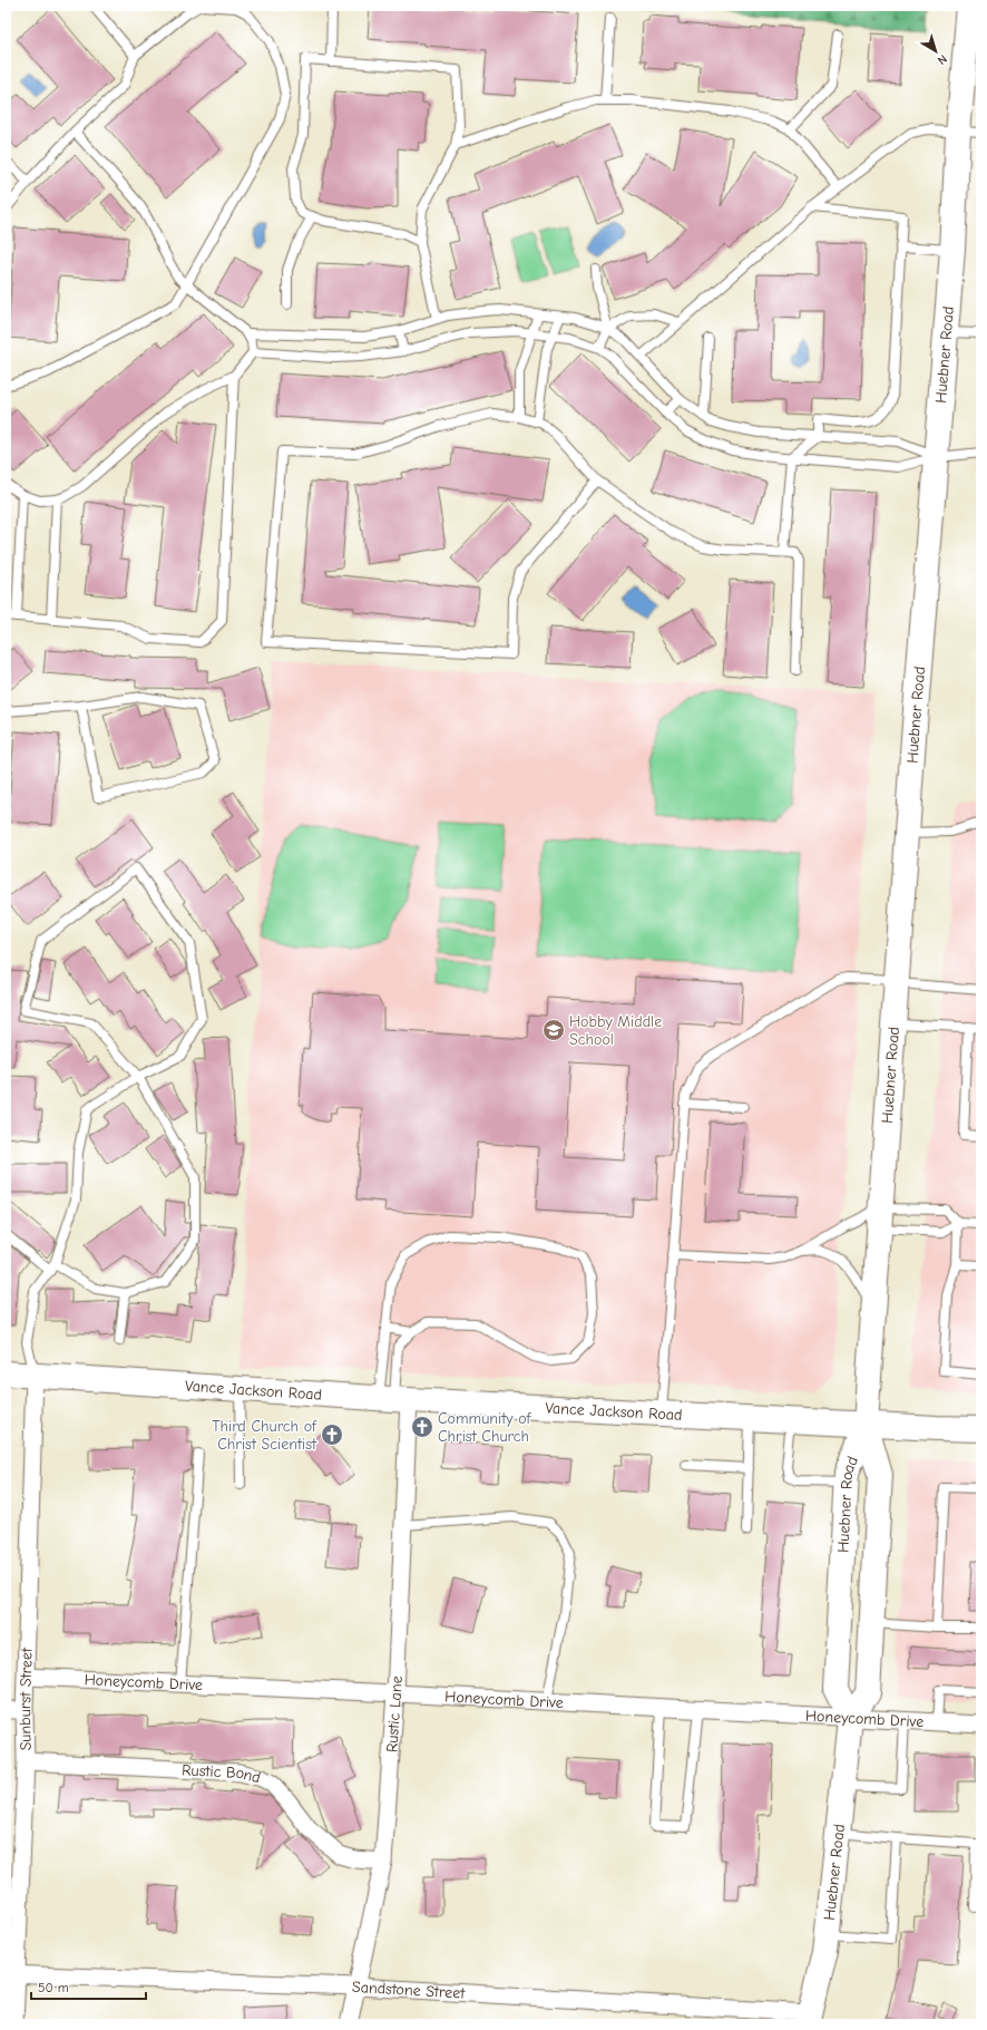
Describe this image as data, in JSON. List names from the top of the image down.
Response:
{
  "streets": {
    "main road": ["Huebner Road", "Vance Jackson Road"],
    "street": [
      "Honeycomb Drive",
      "Sunburst Street",
      "Rustic Lane",
      "Rustic Bond",
      "Sandstone Street"
    ]
  },
  "crossings": [
    ["Huebner Road", "Vance Jackson Road"],
    ["Huebner Road", "Honeycomb Drive"],
    ["Huebner Road", "Sandstone Street"],
    ["Vance Jackson Road", "Sunburst Street"],
    ["Vance Jackson Road", "Rustic Lane"],
    ["Honeycomb Drive", "Sunburst Street"],
    ["Honeycomb Drive", "Rustic Lane"],
    ["Sunburst Street", "Rustic Bond"],
    ["Sunburst Street", "Sandstone Street"],
    ["Rustic Lane", "Rustic Bond"],
    ["Rustic Lane", "Sandstone Street"]
  ],
  "places": {
    "school or university": ["Hobby Middle School"],
    "church": ["Community of Christ Church", "Third Church of Christ Scientist"]
  },
  "scale_bar": "50 m",
  "north": "bottom right"
}
